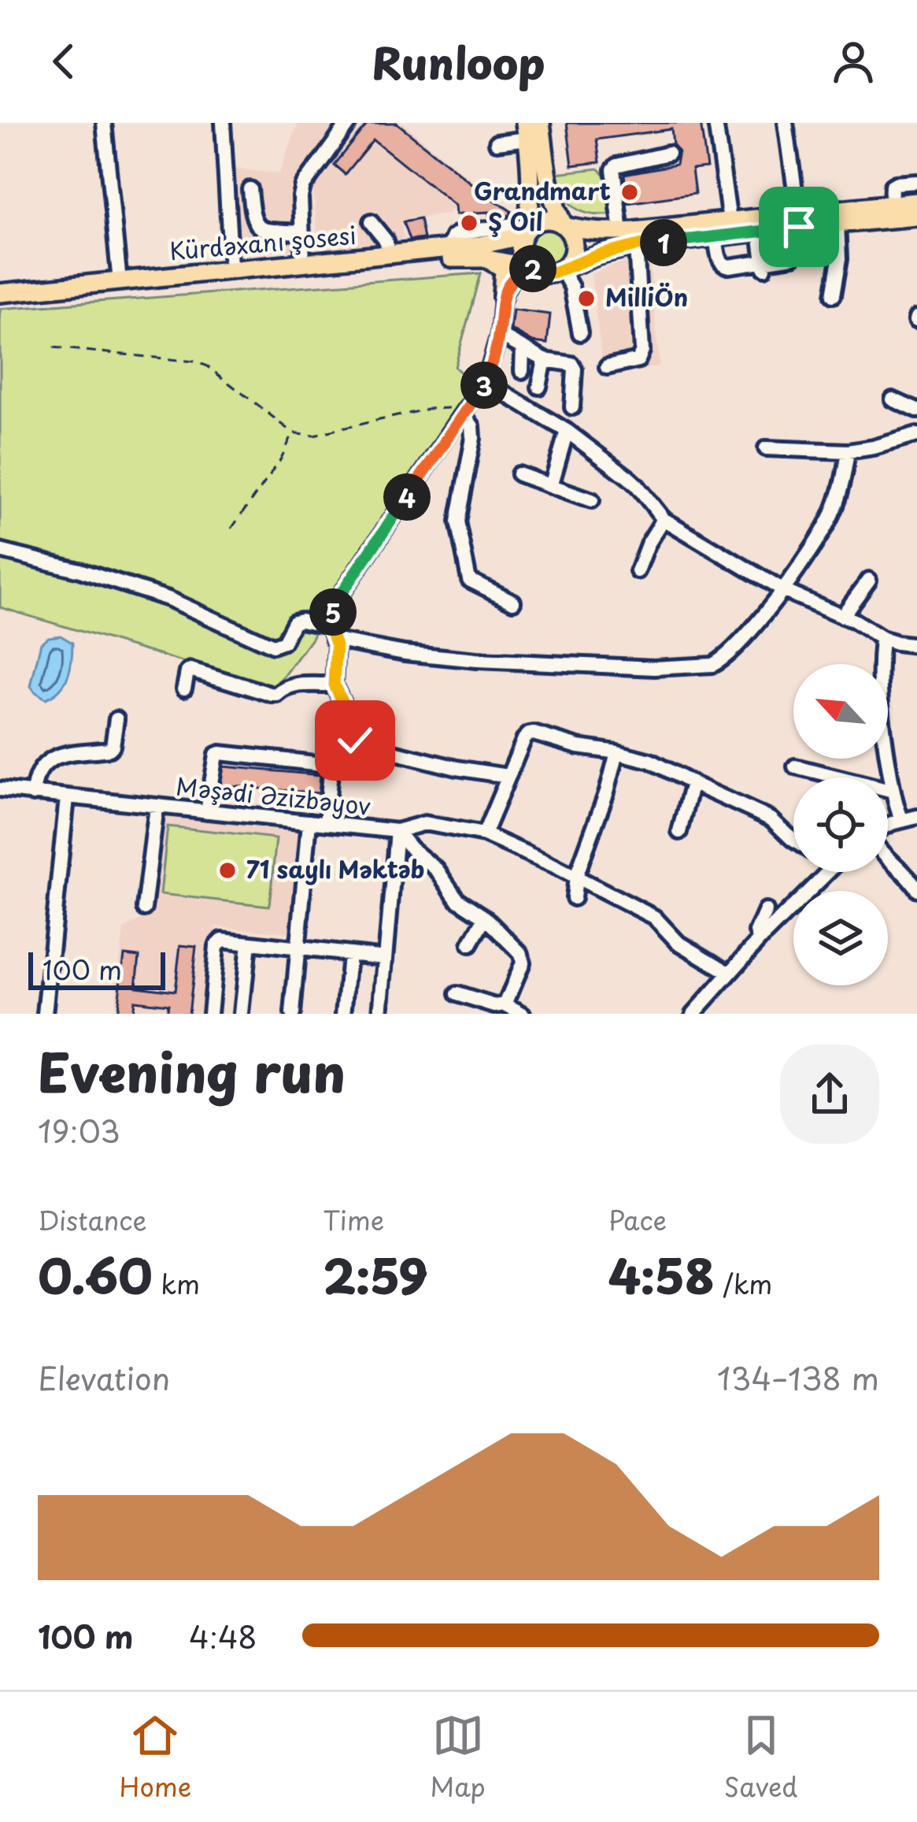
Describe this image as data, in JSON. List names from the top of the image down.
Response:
{
  "streets": {
    "main road": ["Kürdəxanı şosesi"],
    "street": ["Məşədi Əzizbəyov"]
  },
  "places": [
    "Grandmart",
    "Ş Oil",
    "MilliÖn",
    "71 saylı Məktəb"
  ],
  "scale_bar": "100 m",
  "north": "top left",
  "page": {
    "header": "Runloop",
    "pins": [
      "1",
      "2",
      "3",
      "4",
      "5"
    ],
    "scale": "100 m",
    "heading": ["Evening run", "19:03"],
    "stats": [
      ["Distance", "0.60 km"],
      ["Time", "2:59"],
      ["Pace", "4:58 /km"]
    ],
    "chart": ["Elevation", "134–138 m"],
    "list": [
      {
        "name": "100 m",
        "note": "4:48"
      }
    ],
    "tabs": ["Home", "Map", "Saved"]
  }
}
